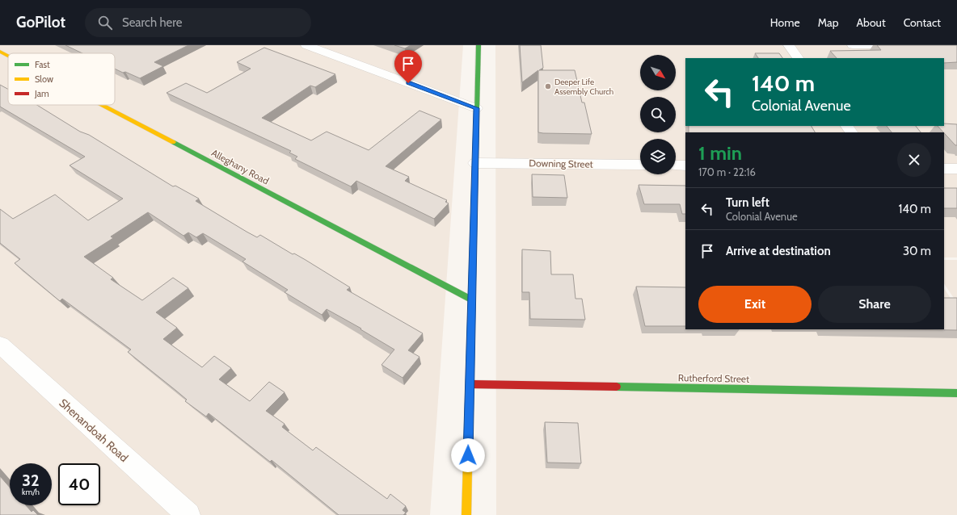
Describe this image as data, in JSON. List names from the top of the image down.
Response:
{
  "streets": {
    "street": [
      "Downing Street",
      "Alleghany Road",
      "Rutherford Street",
      "Shenandoah Road"
    ]
  },
  "places": ["Deeper Life Assembly Church"],
  "legend": ["Fast", "Slow", "Jam"],
  "north": "bottom right",
  "page": {
    "header": "GoPilot",
    "search": "Search here",
    "nav": [
      "Home",
      "Map",
      "About",
      "Contact"
    ],
    "turn": ["140 m", "Colonial Avenue"],
    "heading": ["1 min", "170 m · 22:16"],
    "list": [
      {
        "name": "Turn left",
        "note": "Colonial Avenue",
        "value": "140 m"
      },
      {
        "name": "Arrive at destination",
        "value": "30 m"
      }
    ],
    "buttons": ["Exit", "Share"],
    "speed": "32 km/h",
    "limit": "40"
  }
}
